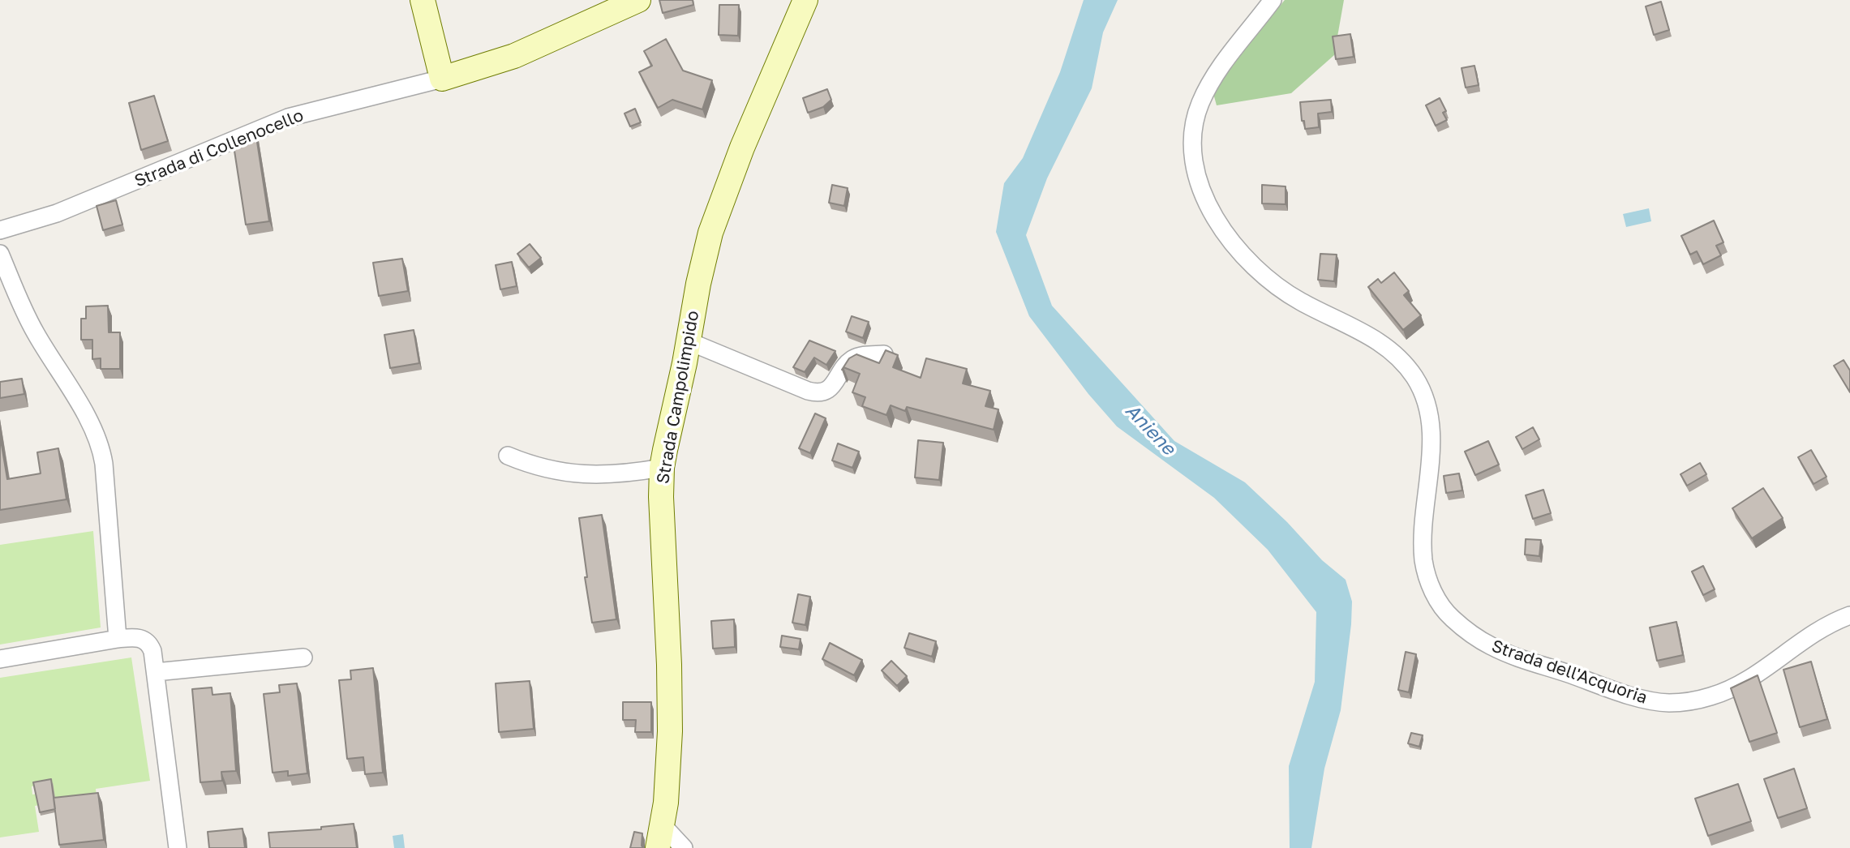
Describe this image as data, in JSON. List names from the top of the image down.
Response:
{
  "streets": {
    "street": ["Strada di Collenocello", "Strada Campolimpido", "Strada dell'Acquoria"]
  },
  "water": ["Aniene"]
}
